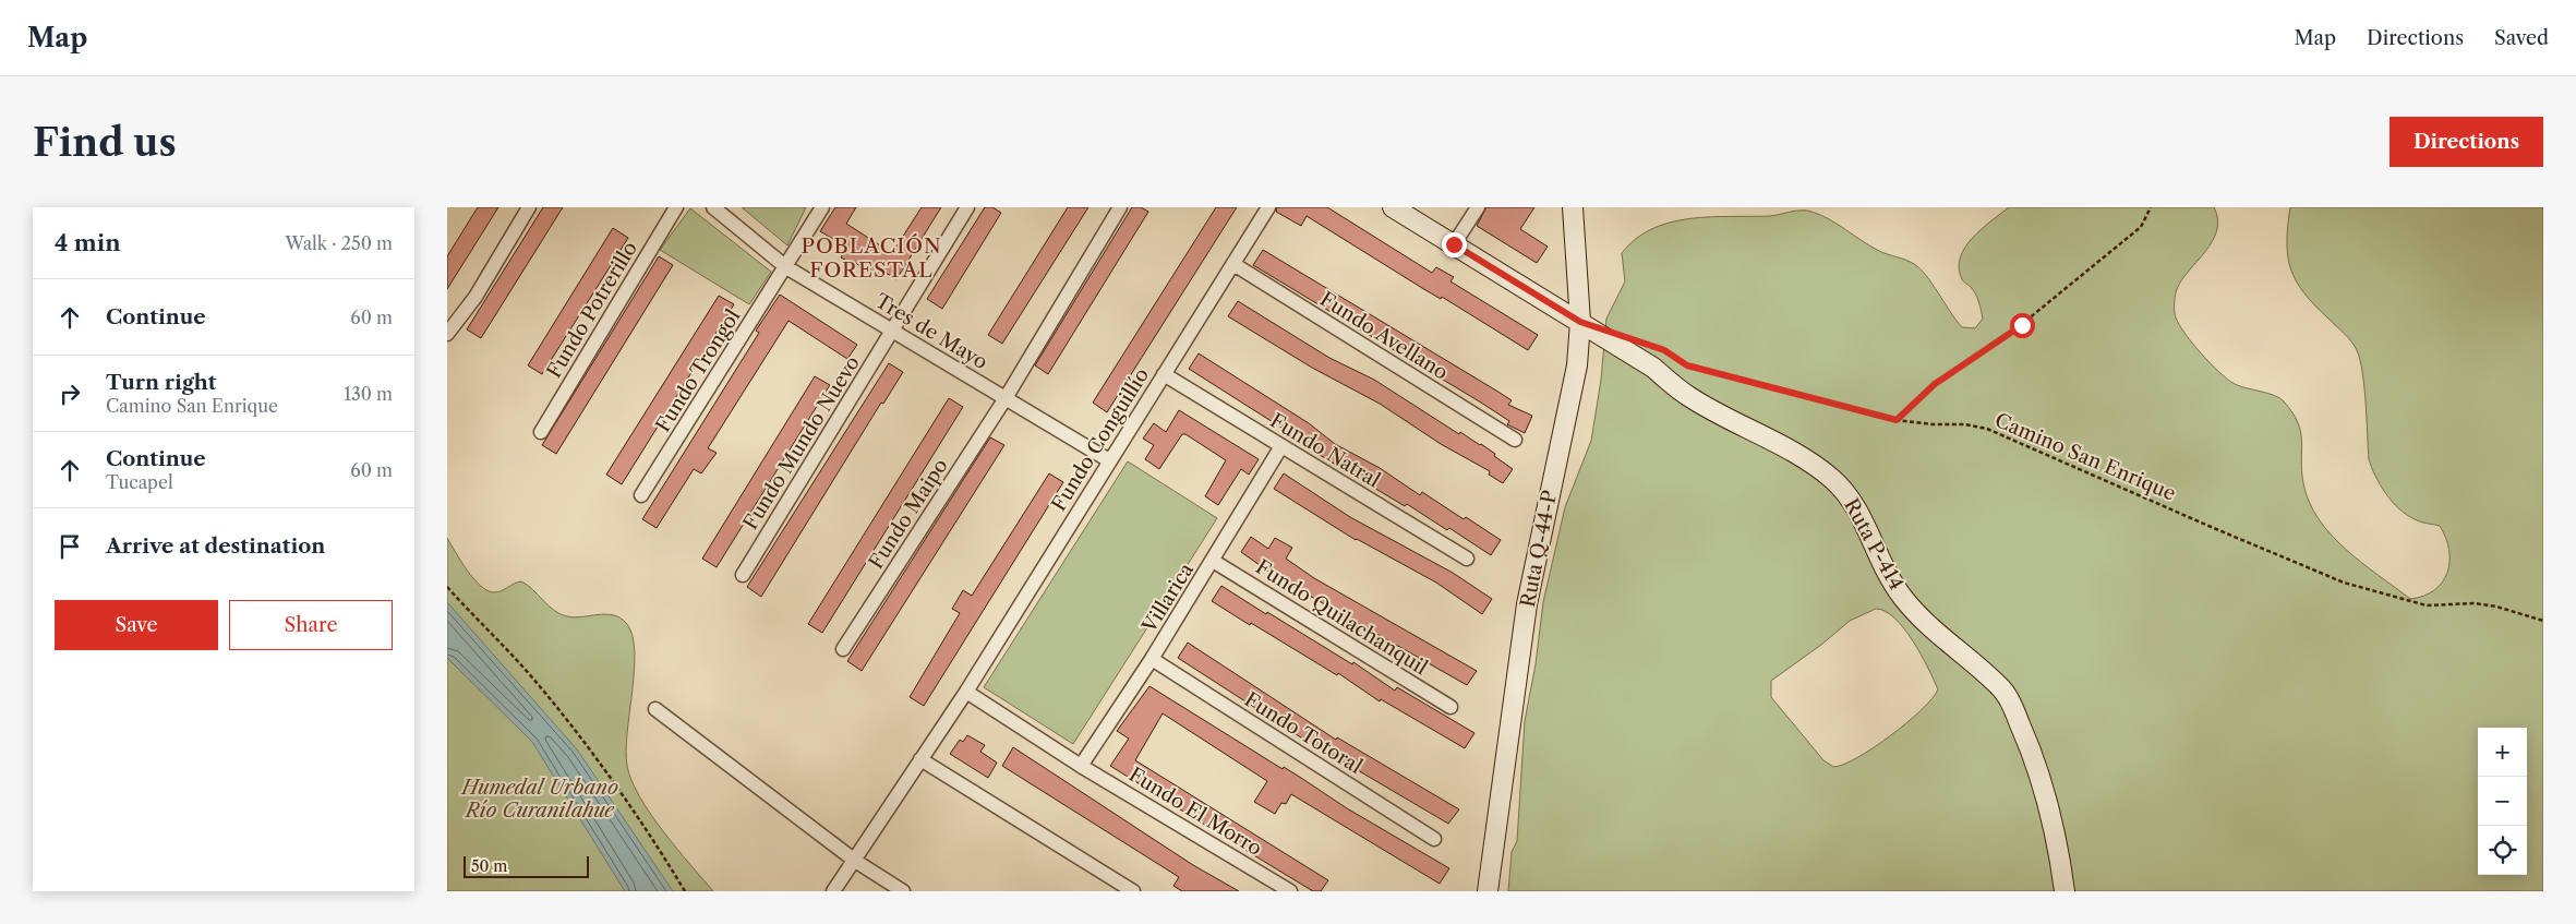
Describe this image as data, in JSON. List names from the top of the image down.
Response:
{
  "streets": {
    "street": [
      "Fundo Potrerillo",
      "Tres de Mayo",
      "Fundo Avellano",
      "Fundo Trongol",
      "Fundo Conguillío",
      "Fundo Mundo Nuevo",
      "Fundo Natral",
      "Fundo Maipo",
      "Ruta P-414",
      "Ruta Q-44-P",
      "Villarica",
      "Fundo Quilachanquil",
      "Fundo Totoral",
      "Fundo El Morro"
    ],
    "path": ["Camino San Enrique"]
  },
  "crossings": [
    ["Tres de Mayo", "Fundo Trongol"],
    ["Tres de Mayo", "Fundo Conguillío"],
    ["Tres de Mayo", "Fundo Mundo Nuevo"],
    ["Tres de Mayo", "Fundo Maipo"],
    ["Fundo Avellano", "Fundo Conguillío"],
    ["Fundo Conguillío", "Fundo Natral"],
    ["Fundo Natral", "Villarica"],
    ["Ruta P-414", "Ruta Q-44-P"],
    ["Villarica", "Fundo Quilachanquil"],
    ["Villarica", "Fundo Totoral"],
    ["Villarica", "Fundo El Morro"]
  ],
  "districts": ["POBLACIÓN FORESTAL"],
  "parks": ["Humedal Urbano Río Curanilahue"],
  "scale_bar": "50 m",
  "page": {
    "header": "Map",
    "nav": ["Map", "Directions", "Saved"],
    "buttons": [
      "Directions",
      ["Save", "Share"]
    ],
    "title": "Find us",
    "heading": ["4 min", "Walk · 250 m"],
    "list": [
      ["Continue", "60 m"],
      ["Turn right", "Camino San Enrique", "130 m"],
      ["Continue", "Tucapel", "60 m"],
      "Arrive at destination"
    ],
    "map_buttons": ["+", "−"],
    "scale": "50 m"
  }
}
